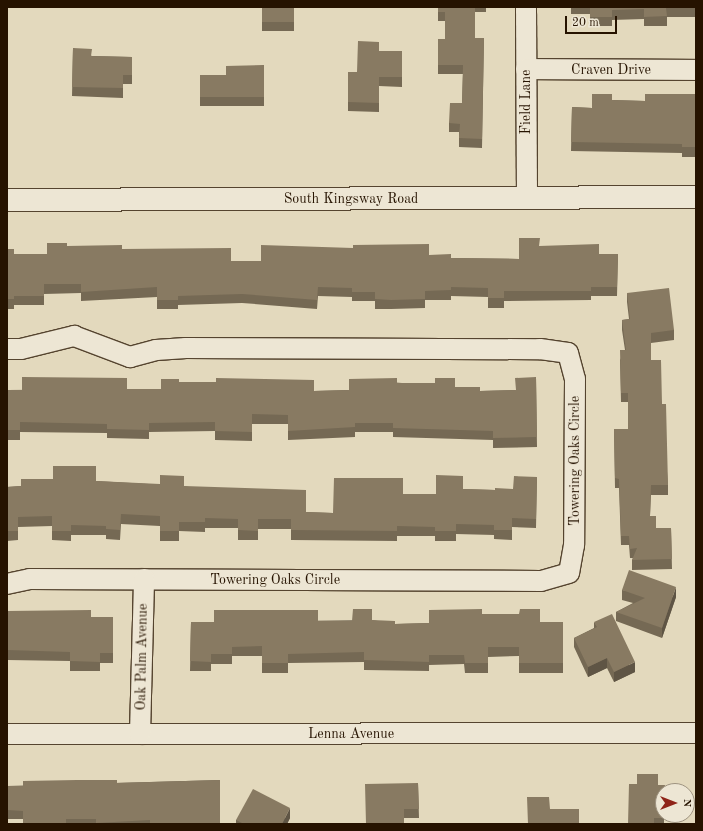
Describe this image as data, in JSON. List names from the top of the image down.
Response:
{
  "streets": {
    "street": [
      "Craven Drive",
      "Field Lane",
      "South Kingsway Road",
      "Towering Oaks Circle",
      "Oak Palm Avenue",
      "Lenna Avenue"
    ]
  },
  "crossings": [
    ["Craven Drive", "Field Lane"],
    ["Field Lane", "South Kingsway Road"],
    ["Towering Oaks Circle", "Oak Palm Avenue"],
    ["Oak Palm Avenue", "Lenna Avenue"]
  ],
  "scale_bar": "20 m",
  "north": "right"
}
